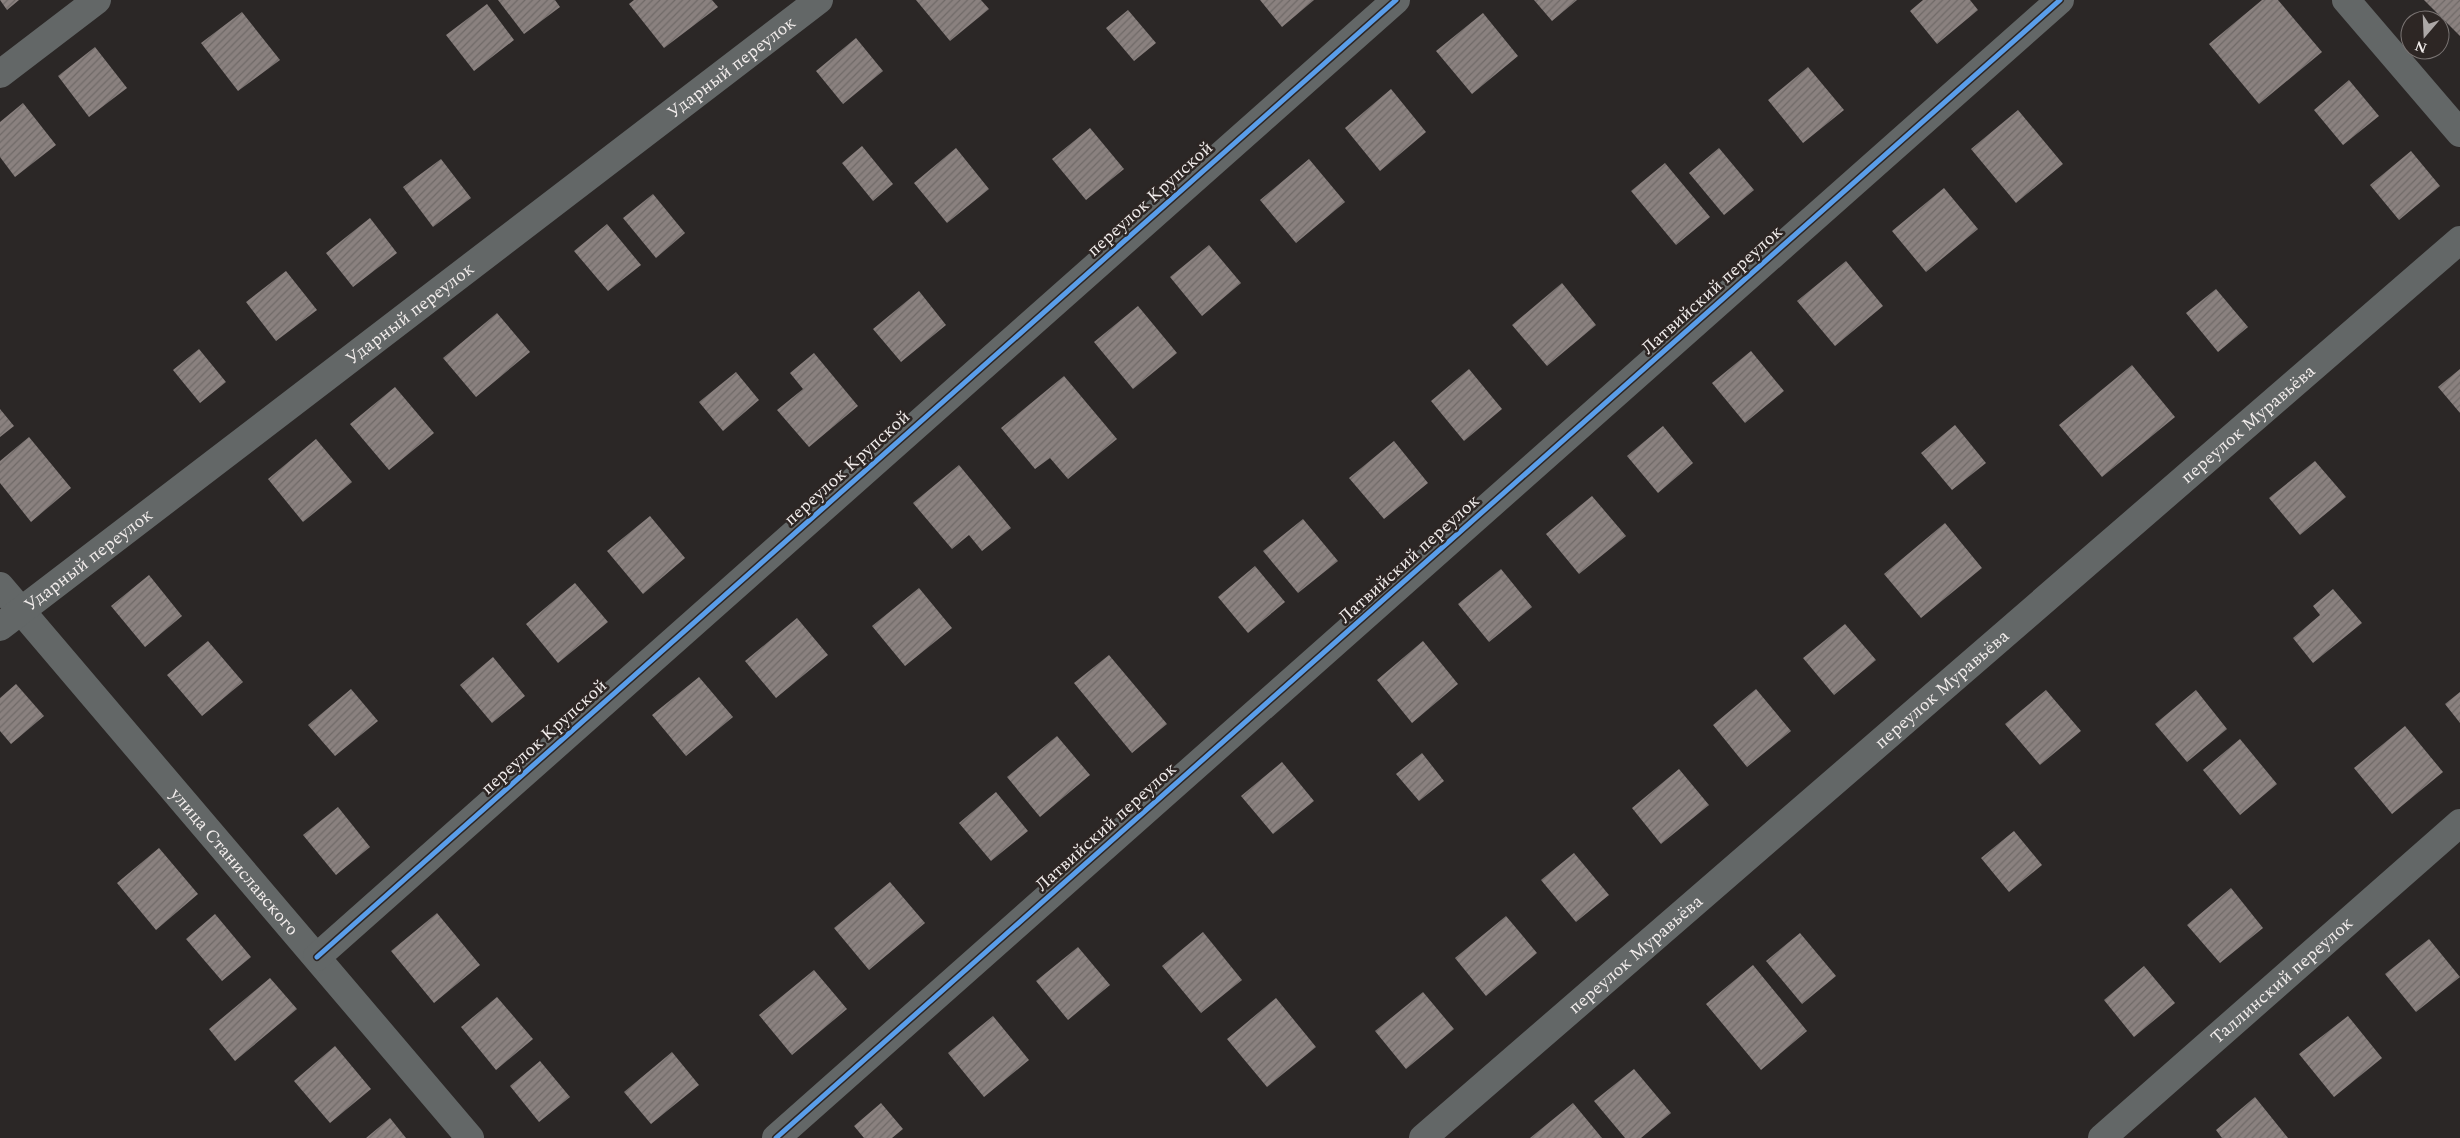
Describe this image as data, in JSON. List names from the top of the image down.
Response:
{
  "streets": {
    "street": [
      "Ударный переулок",
      "переулок Крупской",
      "Латвийский переулок",
      "переулок Муравьёва",
      "улица Станиславского",
      "Таллинский переулок"
    ]
  },
  "crossings": [
    ["Ударный переулок", "улица Станиславского"],
    ["переулок Крупской", "улица Станиславского"]
  ],
  "north": "bottom"
}
